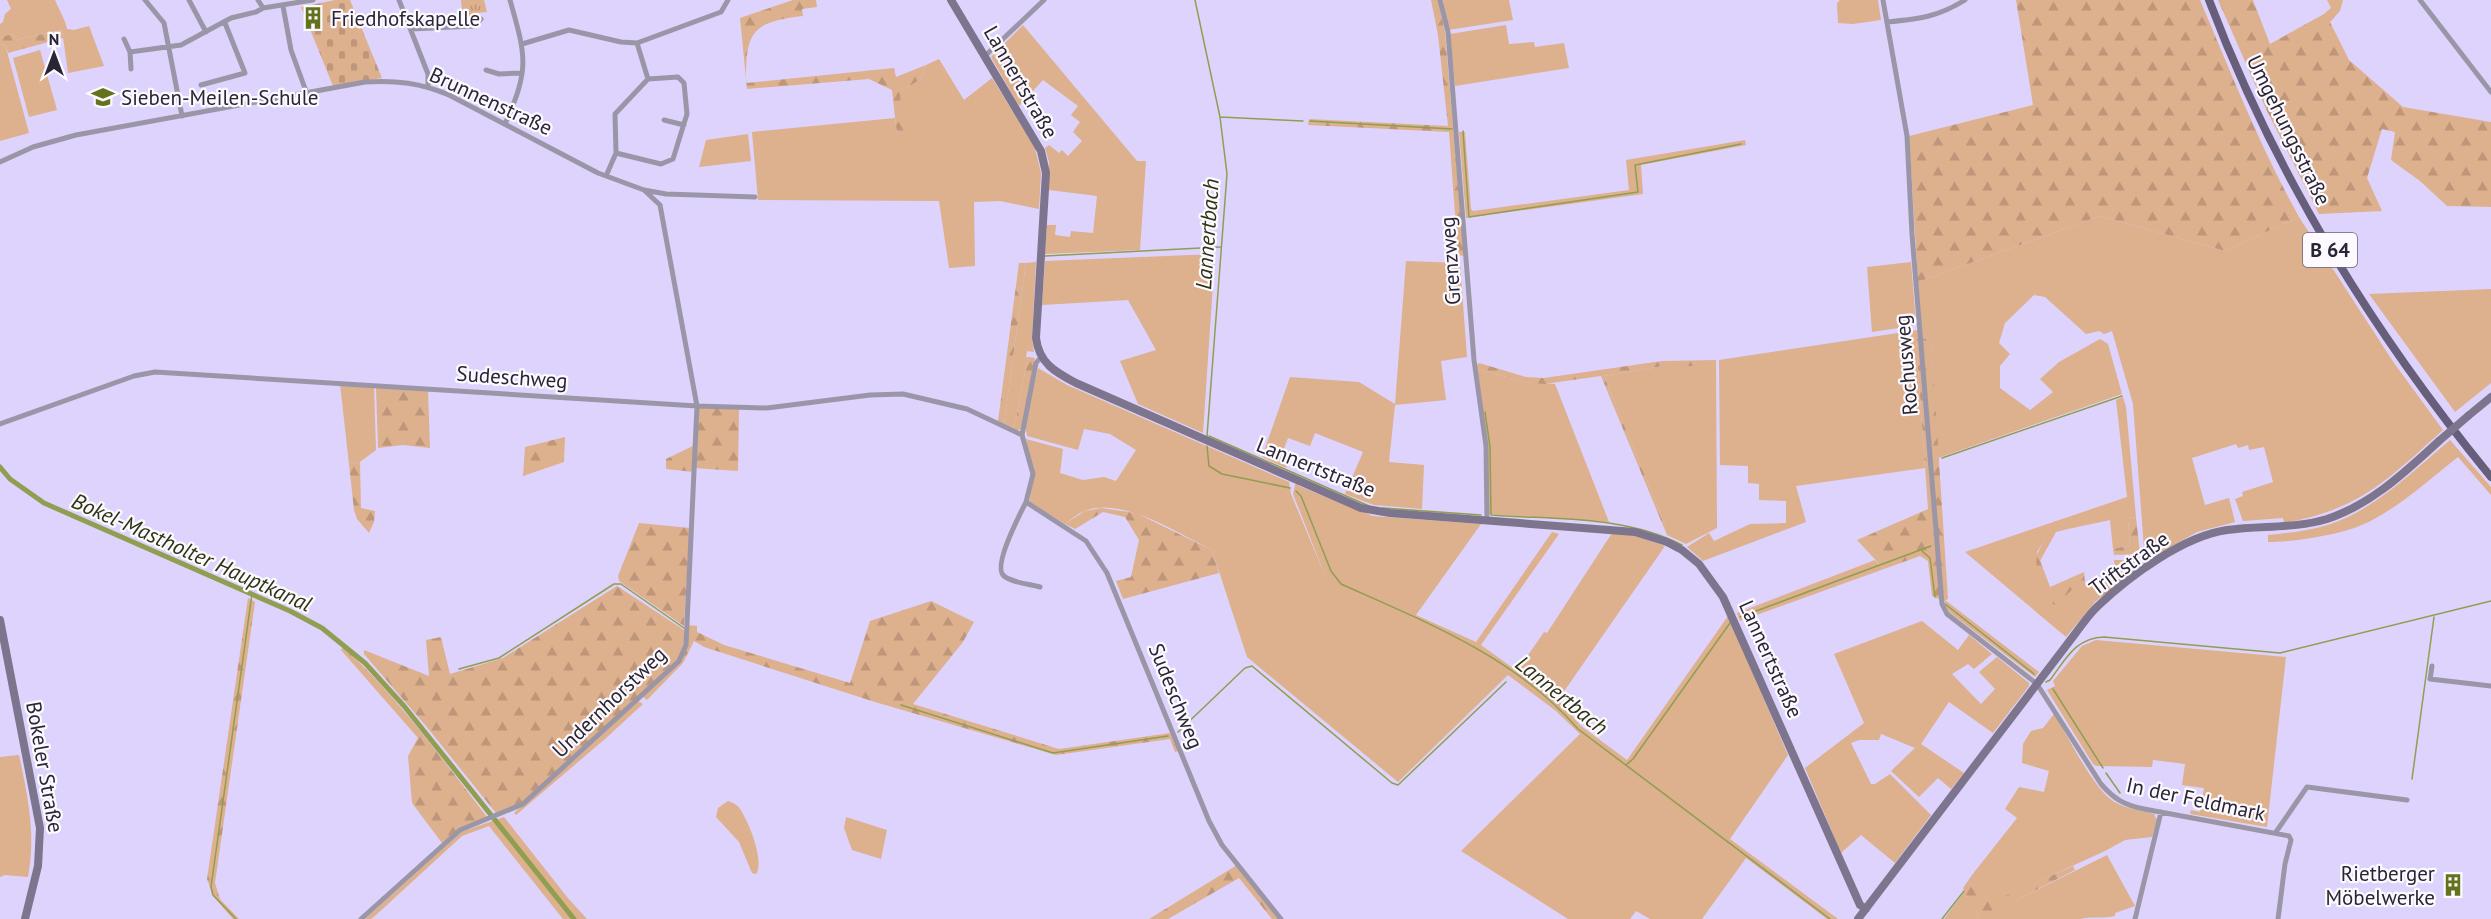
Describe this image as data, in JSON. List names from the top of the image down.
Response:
{
  "streets": {
    "main road": ["Umgehungsstraße", "B 64"],
    "street": [
      "Lannertstraße",
      "Brunnenstraße",
      "Grenzweg",
      "Rochusweg",
      "Sudeschweg",
      "Triftstraße",
      "Undernhorstweg",
      "Bokeler Straße",
      "In der Feldmark"
    ]
  },
  "crossings": [
    ["Lannertstraße", "Grenzweg"],
    ["Lannertstraße", "Triftstraße"],
    ["Rochusweg", "Triftstraße"],
    ["Rochusweg", "In der Feldmark"],
    ["Sudeschweg", "Undernhorstweg"],
    ["Triftstraße", "In der Feldmark"]
  ],
  "water": ["Lannertbach", "Bokel-Mastholter Hauptkanal"],
  "places": {
    "building": ["Friedhofskapelle", "Rietberger Möbelwerke"],
    "school or university": ["Sieben-Meilen-Schule"]
  },
  "north": "top"
}
